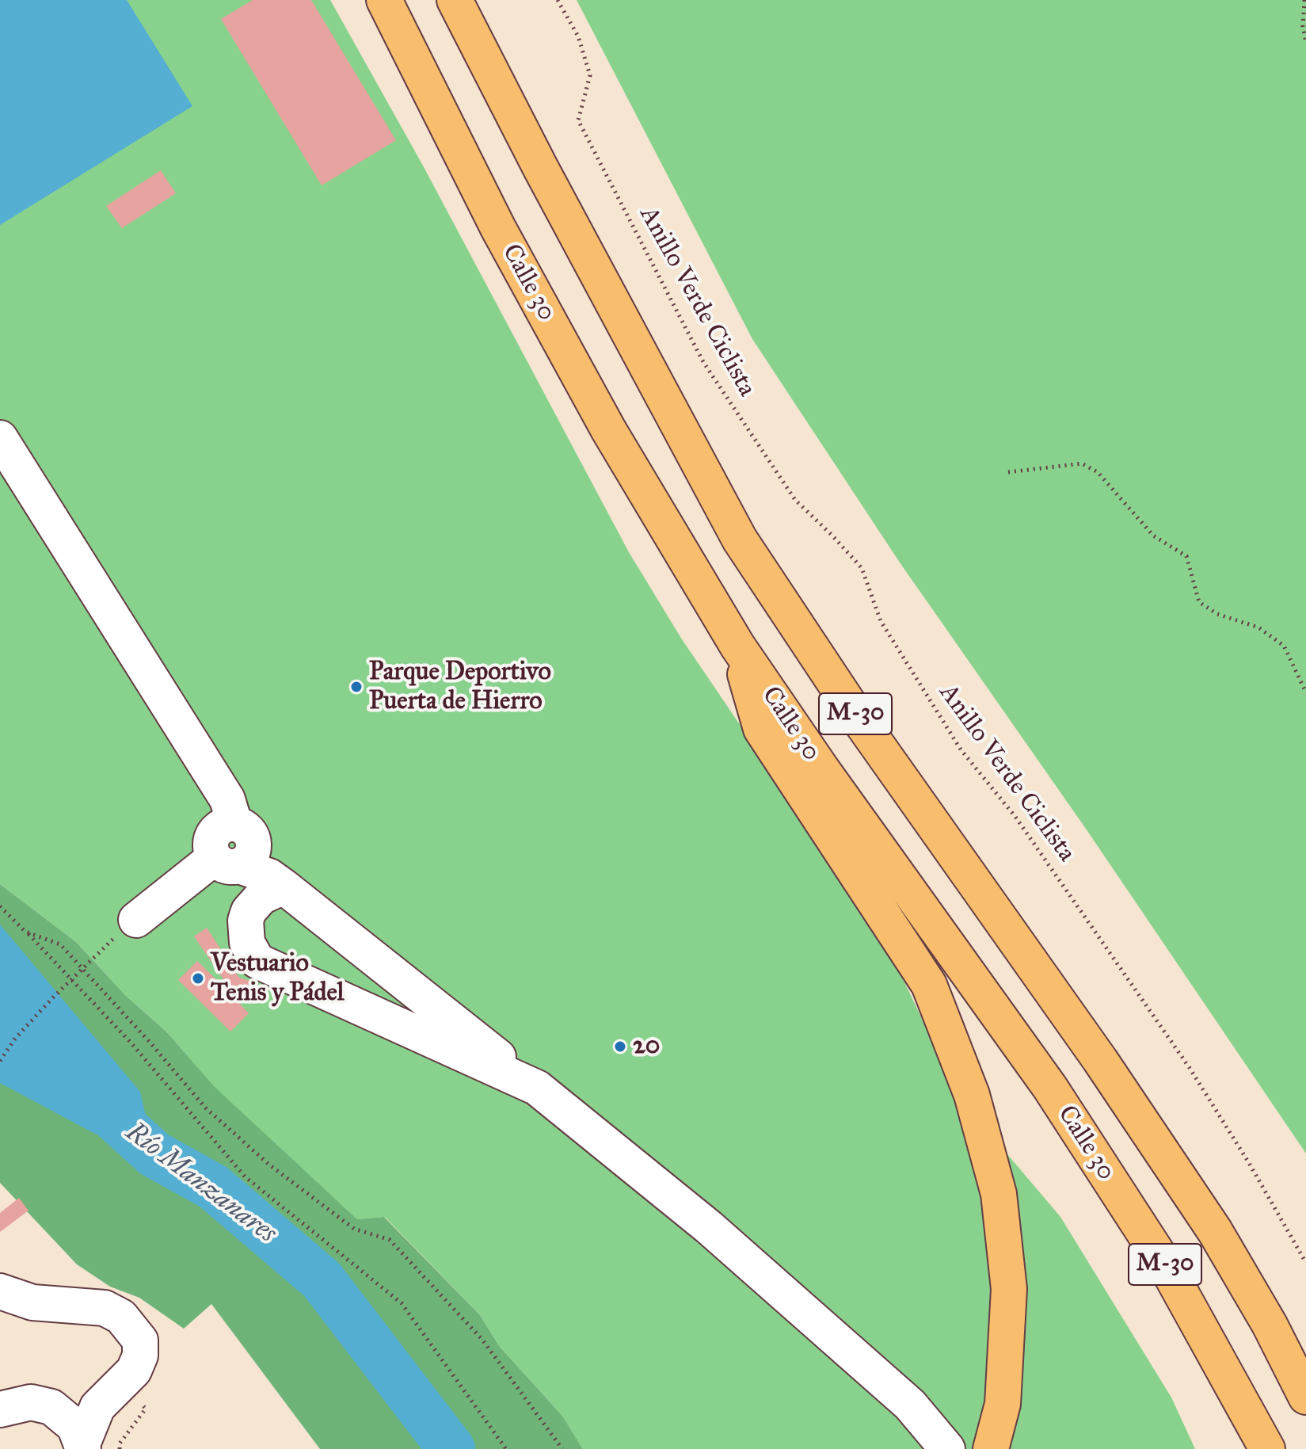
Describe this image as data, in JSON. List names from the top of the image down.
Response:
{
  "streets": {
    "highway": ["Calle 30", "M-30"],
    "path": ["Anillo Verde Ciclista"]
  },
  "water": ["Río Manzanares"],
  "places": ["Parque Deportivo Puerta de Hierro", "Vestuario Tenis y Pádel", "20"]
}
